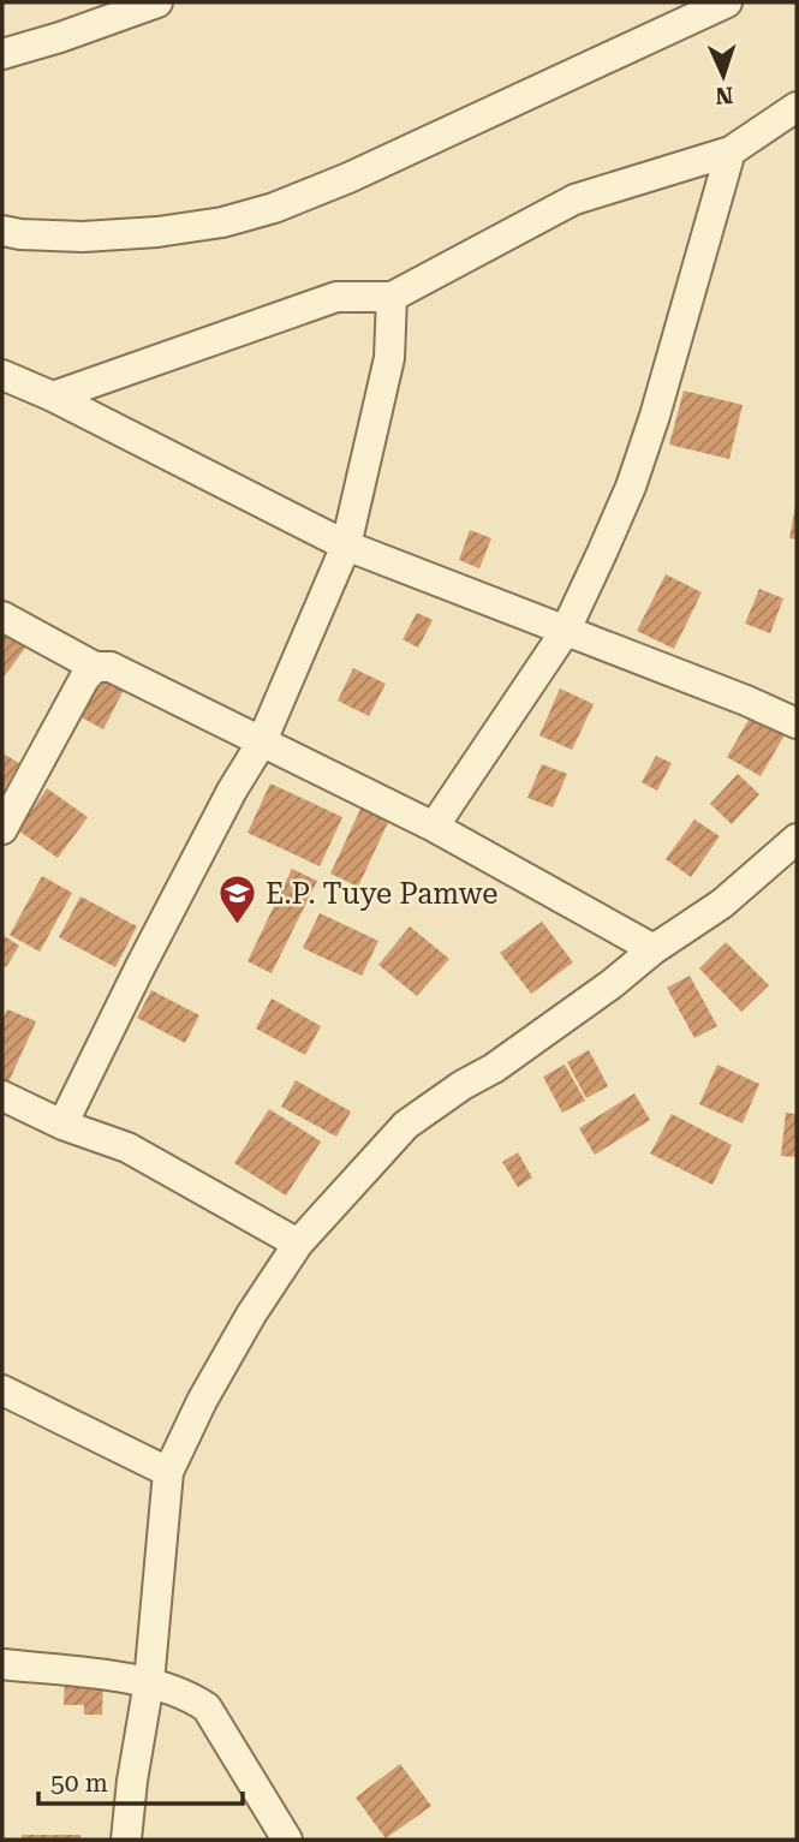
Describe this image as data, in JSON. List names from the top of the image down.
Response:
{
  "places": {
    "school or university": ["E.P. Tuye Pamwe"]
  },
  "scale_bar": "50 m",
  "north": "bottom"
}
